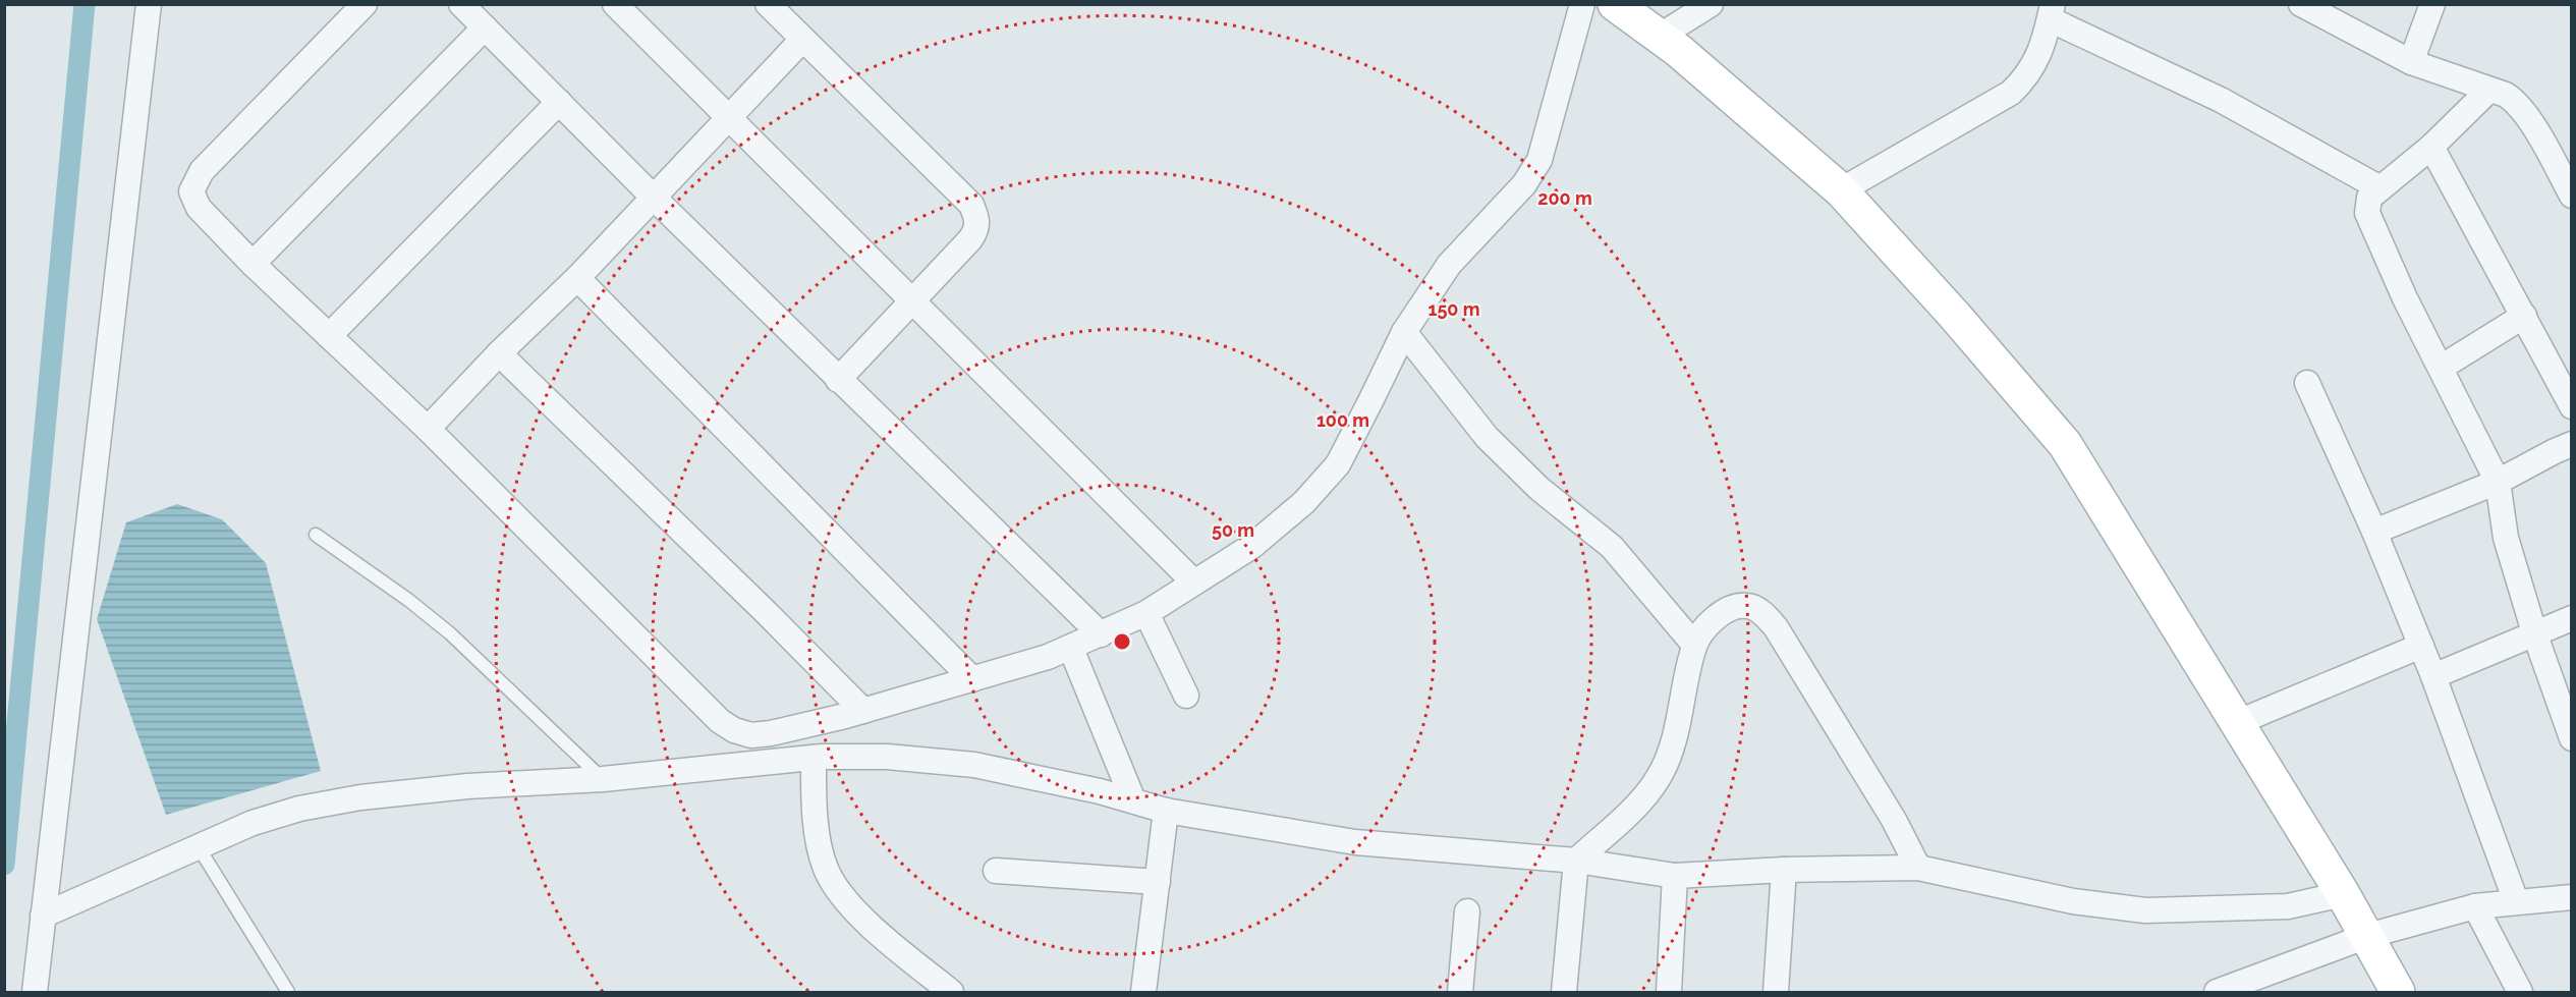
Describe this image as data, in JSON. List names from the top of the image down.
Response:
{
  "rings": [
    "200 m",
    "150 m",
    "100 m",
    "50 m"
  ]
}
